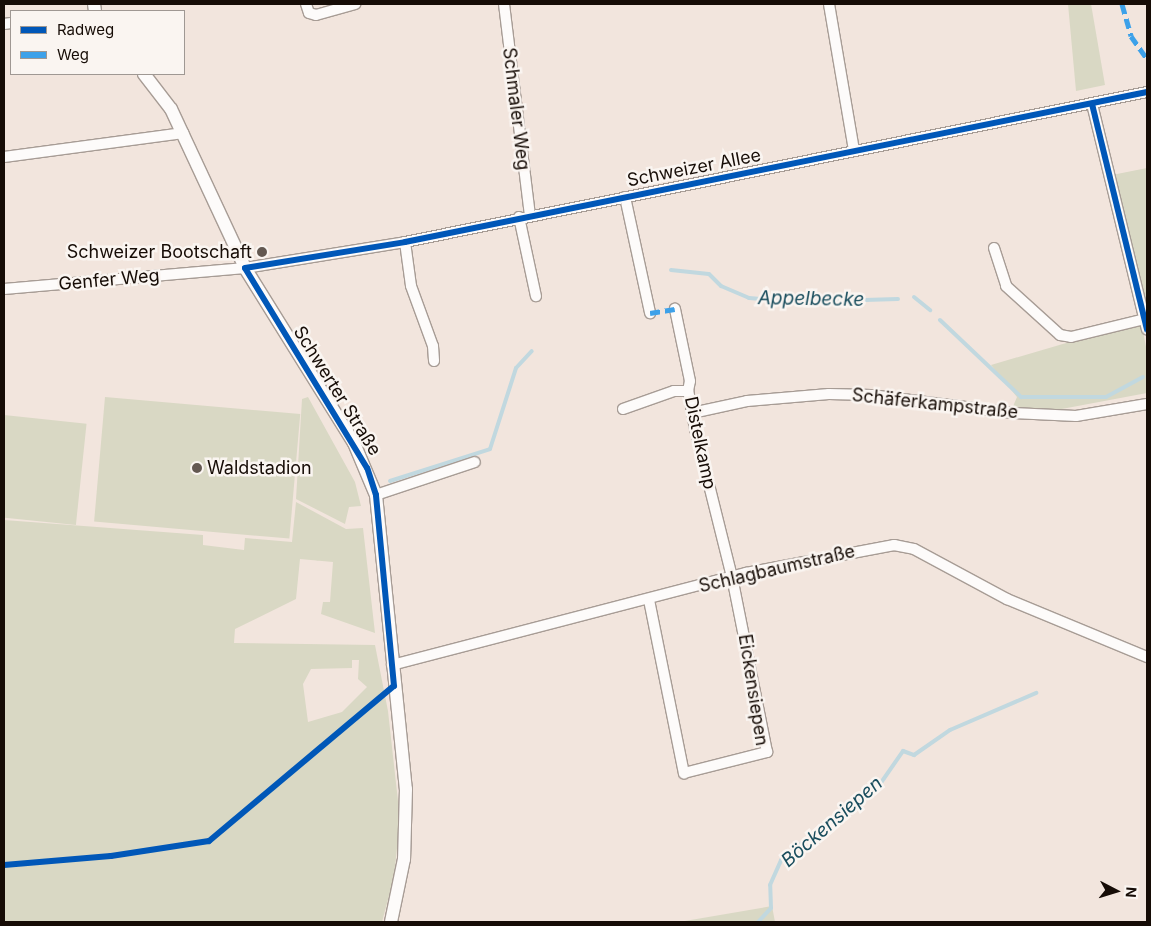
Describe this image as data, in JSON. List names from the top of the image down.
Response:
{
  "streets": {
    "street": [
      "Schmaler Weg",
      "Schweizer Allee",
      "Genfer Weg",
      "Schwerter Straße",
      "Schäferkampstraße",
      "Distelkamp",
      "Schlagbaumstraße",
      "Eickensiepen"
    ]
  },
  "crossings": [
    ["Schmaler Weg", "Schweizer Allee"],
    ["Schweizer Allee", "Genfer Weg"],
    ["Schweizer Allee", "Schwerter Straße"],
    ["Genfer Weg", "Schwerter Straße"],
    ["Schwerter Straße", "Schlagbaumstraße"],
    ["Schäferkampstraße", "Distelkamp"],
    ["Distelkamp", "Schlagbaumstraße"],
    ["Distelkamp", "Eickensiepen"],
    ["Schlagbaumstraße", "Eickensiepen"]
  ],
  "water": ["Appelbecke", "Böckensiepen"],
  "places": ["Schweizer Bootschaft", "Waldstadion"],
  "legend": ["Radweg", "Weg"],
  "north": "right"
}
